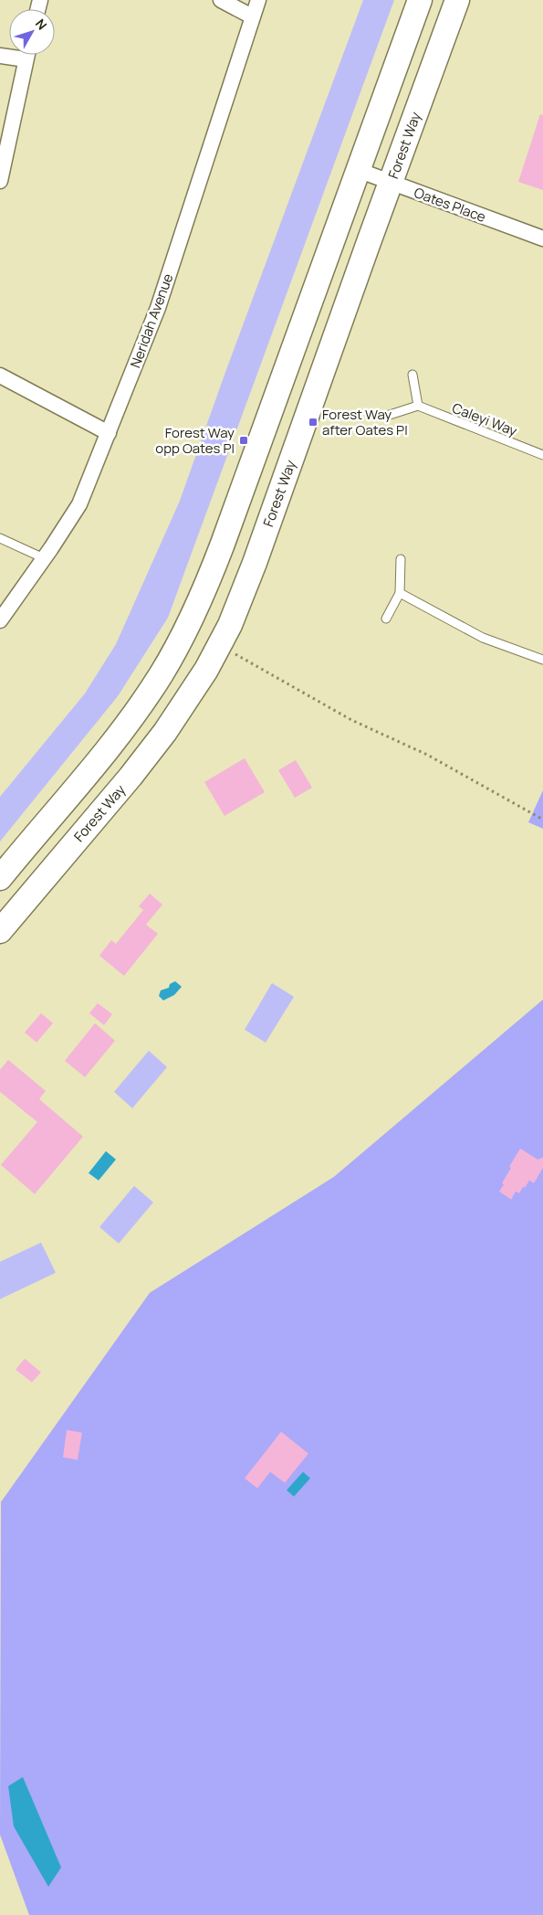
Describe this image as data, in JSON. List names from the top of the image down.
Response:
{
  "streets": {
    "main road": ["Forest Way"],
    "street": ["Oates Place", "Neridah Avenue"],
    "lane": ["Caleyi Way"]
  },
  "crossings": [
    ["Forest Way", "Oates Place"]
  ],
  "places": {
    "transit": ["Forest Way after Oates Pl", "Forest Way opp Oates Pl"]
  },
  "north": "top right"
}
